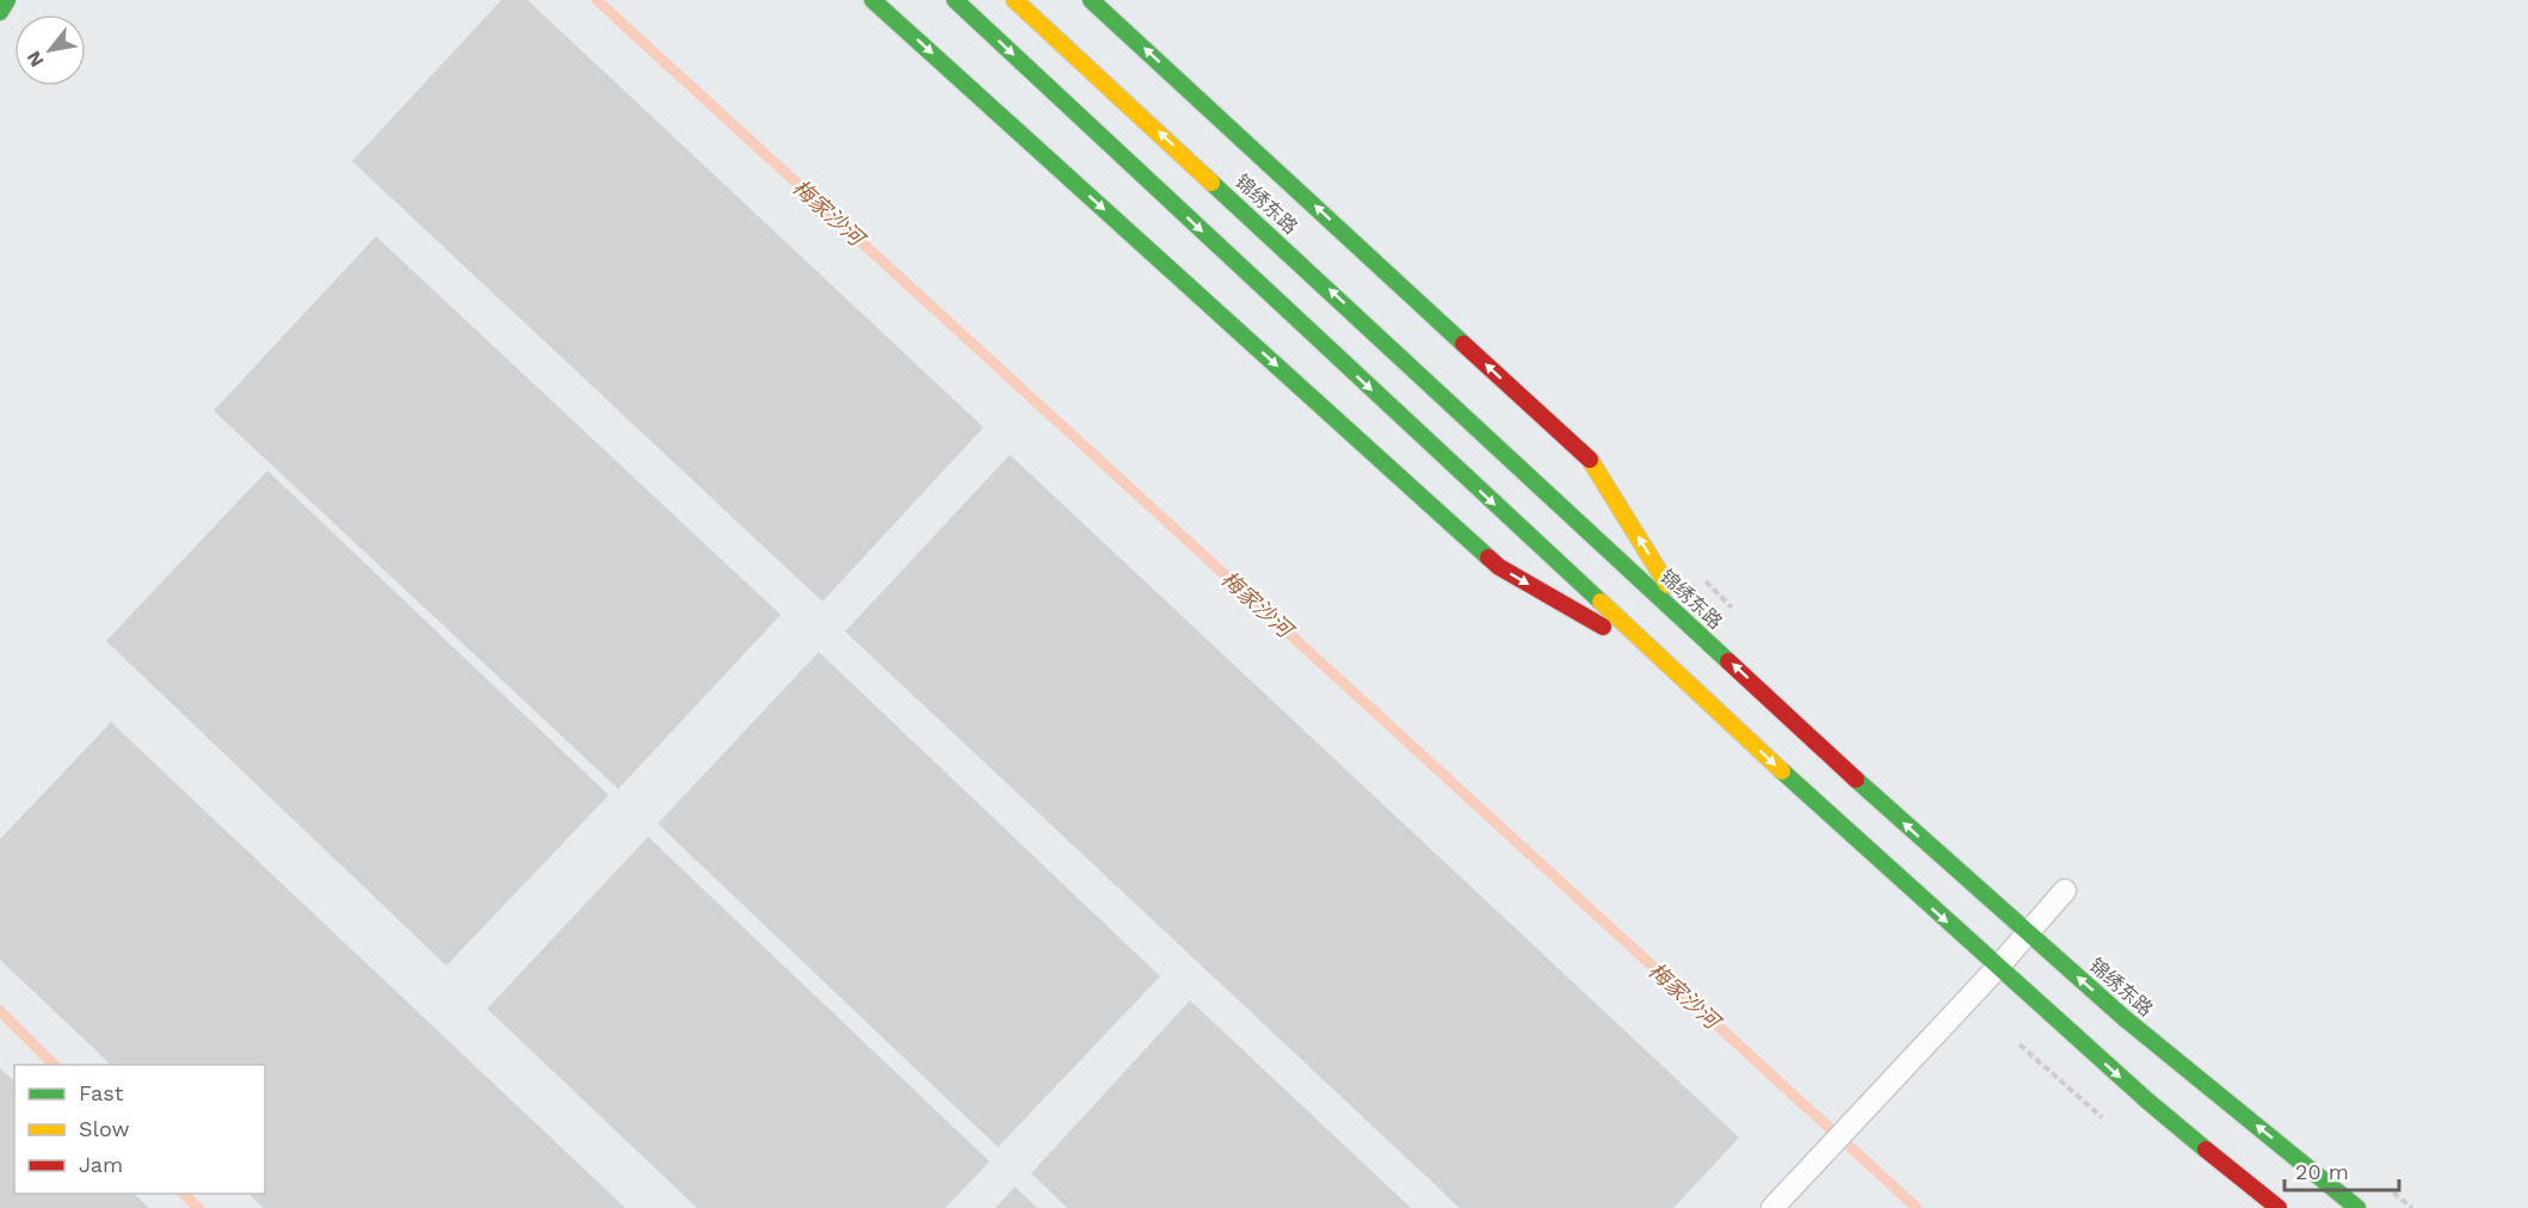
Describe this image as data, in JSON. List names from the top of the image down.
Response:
{
  "streets": {
    "main road": ["锦绣东路"]
  },
  "water": ["梅家沙河"],
  "legend": ["Fast", "Slow", "Jam"],
  "scale_bar": "20 m",
  "north": "bottom left"
}
